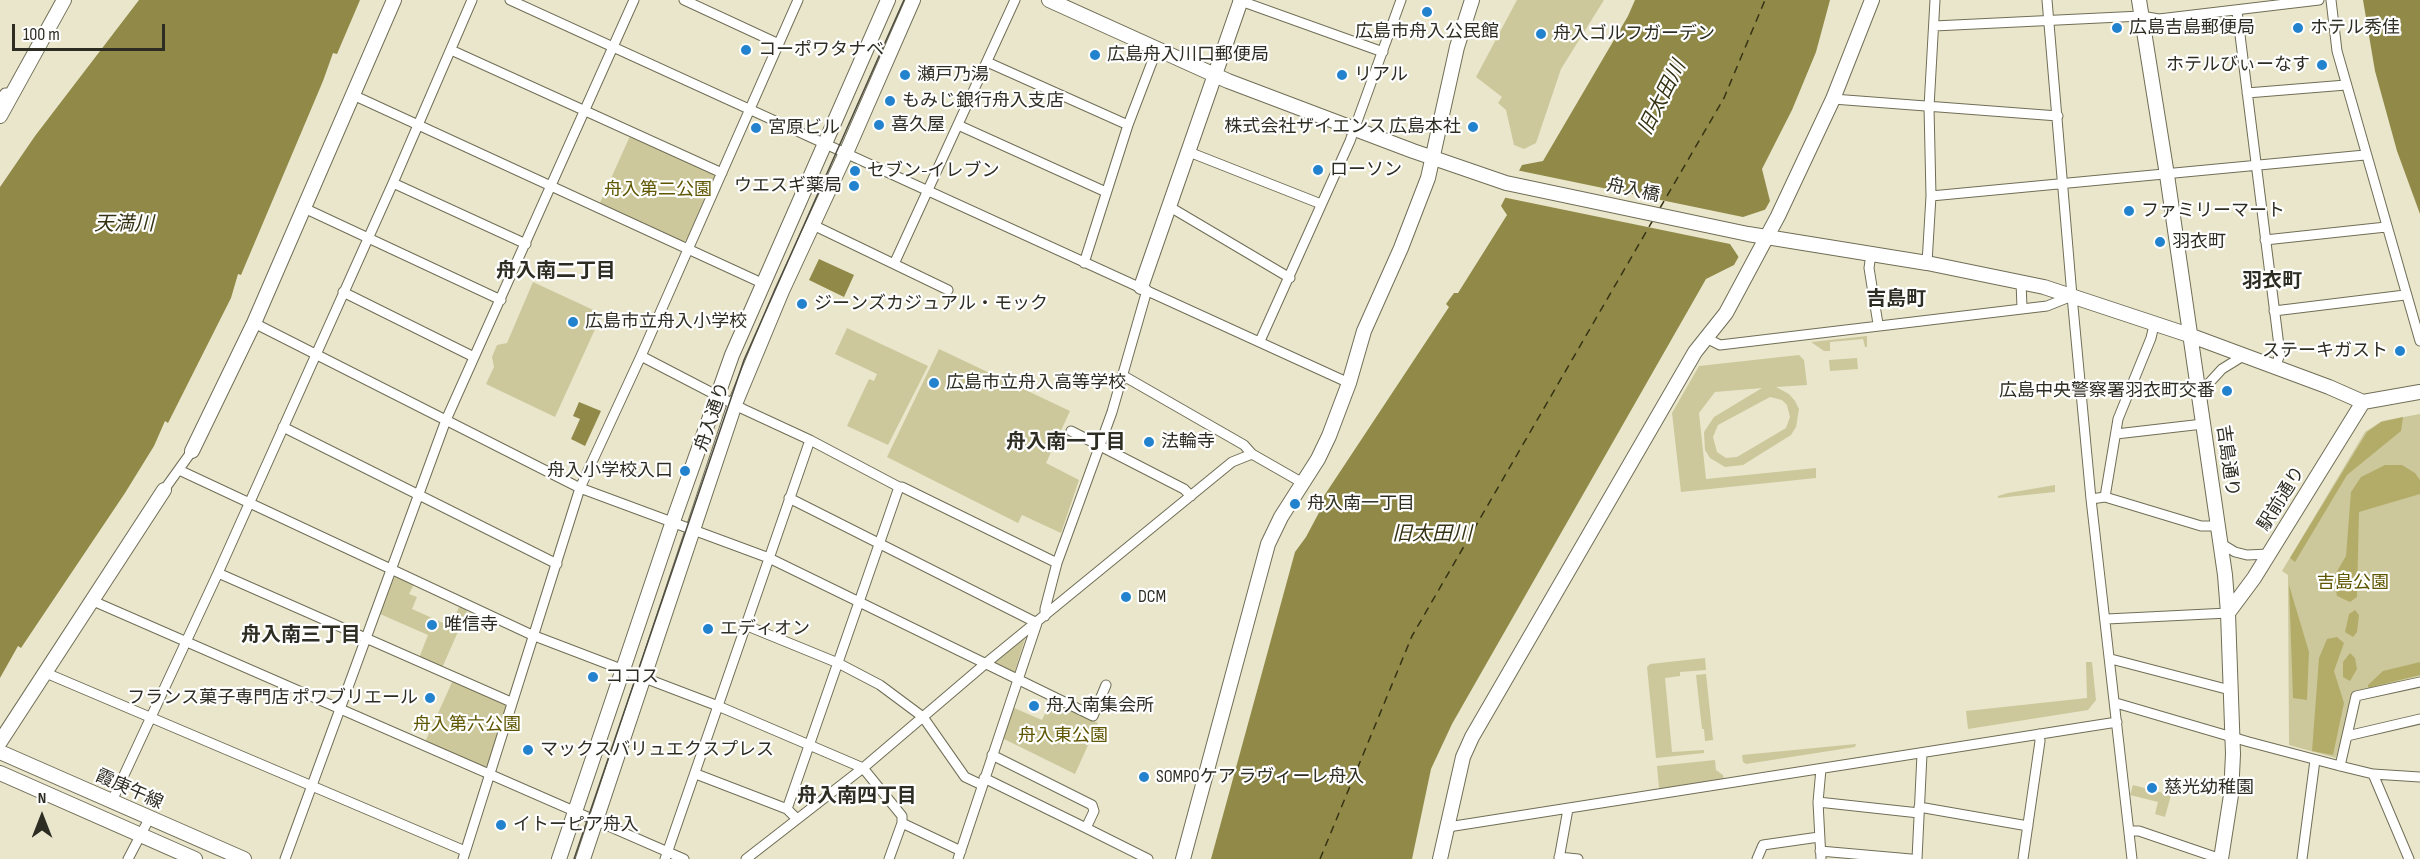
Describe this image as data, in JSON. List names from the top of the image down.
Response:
{
  "streets": {
    "street": [
      "舟入橋",
      "舟入通り",
      "吉島通り",
      "駅前通り",
      "霞庚午線"
    ]
  },
  "crossings": [
    ["舟入橋", "吉島通り"],
    ["舟入橋", "駅前通り"],
    ["吉島通り", "駅前通り"]
  ],
  "districts": [
    "舟入南二丁目",
    "羽衣町",
    "吉島町",
    "舟入南一丁目",
    "舟入南三丁目",
    "舟入南四丁目"
  ],
  "water": ["旧太田川", "天満川"],
  "parks": [
    "舟入第二公園",
    "吉島公園",
    "舟入第六公園",
    "舟入東公園"
  ],
  "places": [
    "広島市舟入公民館",
    "広島吉島郵便局",
    "ホテル秀佳",
    "舟入ゴルフガーデン",
    "コーポワタナベ",
    "広島舟入川口郵便局",
    "ホテルびぃーなす",
    "瀬戸乃湯",
    "リアル",
    "もみじ銀行舟入支店",
    "喜久屋",
    "株式会社ザイエンス 広島本社",
    "宮原ビル",
    "ローソン",
    "セブン-イレブン",
    "ウエスギ薬局",
    "ファミリーマート",
    "羽衣町",
    "ジーンズカジュアル・モック",
    "広島市立舟入小学校",
    "ステーキガスト",
    "広島市立舟入高等学校",
    "広島中央警察署羽衣町交番",
    "法輪寺",
    "舟入小学校入口",
    "舟入南一丁目",
    "DCM",
    "唯信寺",
    "エディオン",
    "ココス",
    "フランス菓子専門店 ポワブリエール",
    "舟入南集会所",
    "マックスバリュエクスプレス",
    "SOMPOケア ラヴィーレ舟入",
    "慈光幼稚園",
    "イトーピア舟入"
  ],
  "scale_bar": "100 m",
  "north": "top"
}
